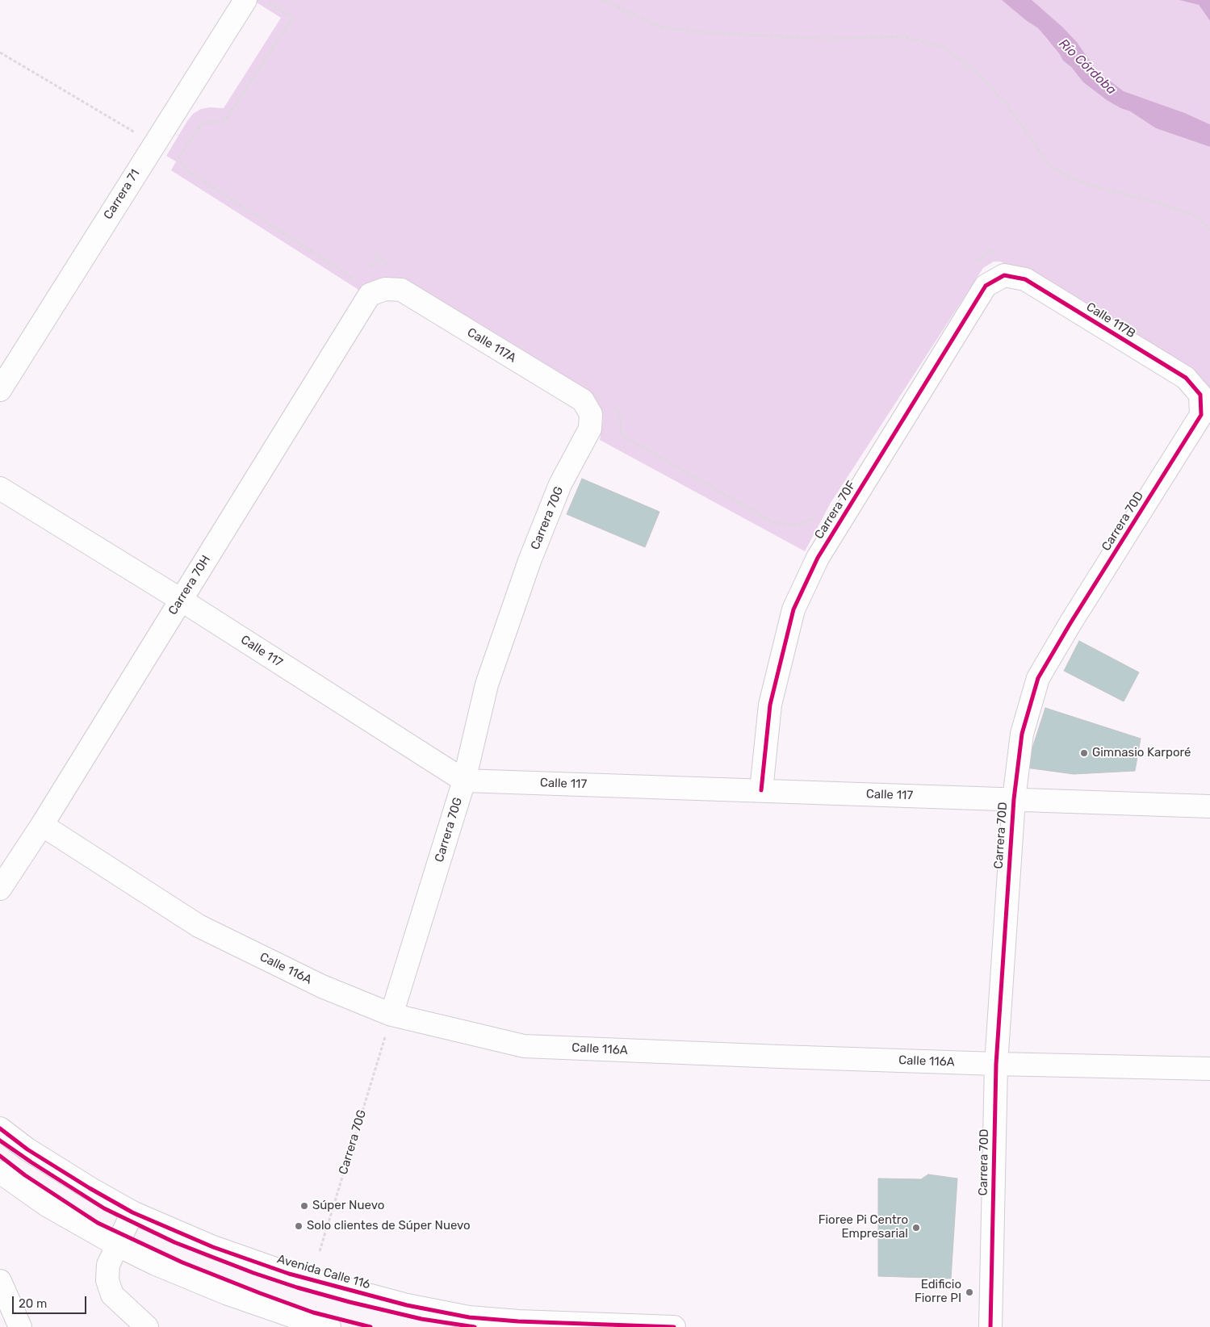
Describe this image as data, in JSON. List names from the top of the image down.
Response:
{
  "streets": {
    "street": [
      "Carrera 71",
      "Calle 117B",
      "Calle 117A",
      "Carrera 70F",
      "Carrera 70G",
      "Carrera 70D",
      "Carrera 70H",
      "Calle 117",
      "Calle 116A",
      "Avenida Calle 116"
    ]
  },
  "crossings": [
    ["Calle 117B", "Carrera 70F"],
    ["Calle 117B", "Carrera 70D"],
    ["Calle 117A", "Carrera 70G"],
    ["Calle 117A", "Carrera 70H"],
    ["Carrera 70F", "Calle 117"],
    ["Carrera 70G", "Calle 117"],
    ["Carrera 70G", "Calle 116A"],
    ["Carrera 70D", "Calle 117"],
    ["Carrera 70D", "Calle 116A"],
    ["Carrera 70H", "Calle 117"],
    ["Carrera 70H", "Calle 116A"]
  ],
  "water": ["Río Córdoba"],
  "places": [
    "Gimnasio Karporé",
    "Súper Nuevo",
    "Solo clientes de Súper Nuevo",
    "Fioree Pi Centro Empresarial",
    "Edificio Fiorre PI"
  ],
  "scale_bar": "20 m"
}
